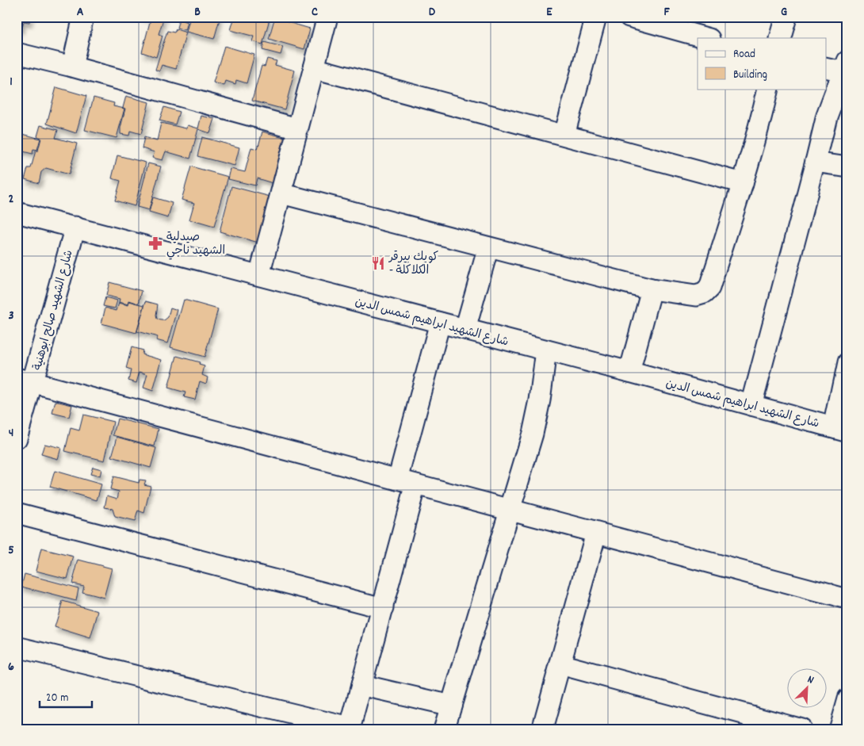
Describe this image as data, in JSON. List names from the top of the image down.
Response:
{
  "streets": {
    "street": ["شارع الشهيد صالح ابوهنية", "شارع الشهيد ابراهيم شمس الدين"]
  },
  "crossings": [
    ["شارع الشهيد صالح ابوهنية", "شارع الشهيد ابراهيم شمس الدين"]
  ],
  "places": {
    "pharmacy": ["صيدلية الشهيد ناجي"],
    "restaurant": ["كويك بيرقر - الكلاكلة"]
  },
  "legend": ["Road", "Building"],
  "scale_bar": "20 m",
  "north": "top right",
  "grid": {
    "columns": [
      "A",
      "B",
      "C",
      "D",
      "E",
      "F",
      "G"
    ],
    "rows": [
      "1",
      "2",
      "3",
      "4",
      "5",
      "6"
    ]
  }
}
